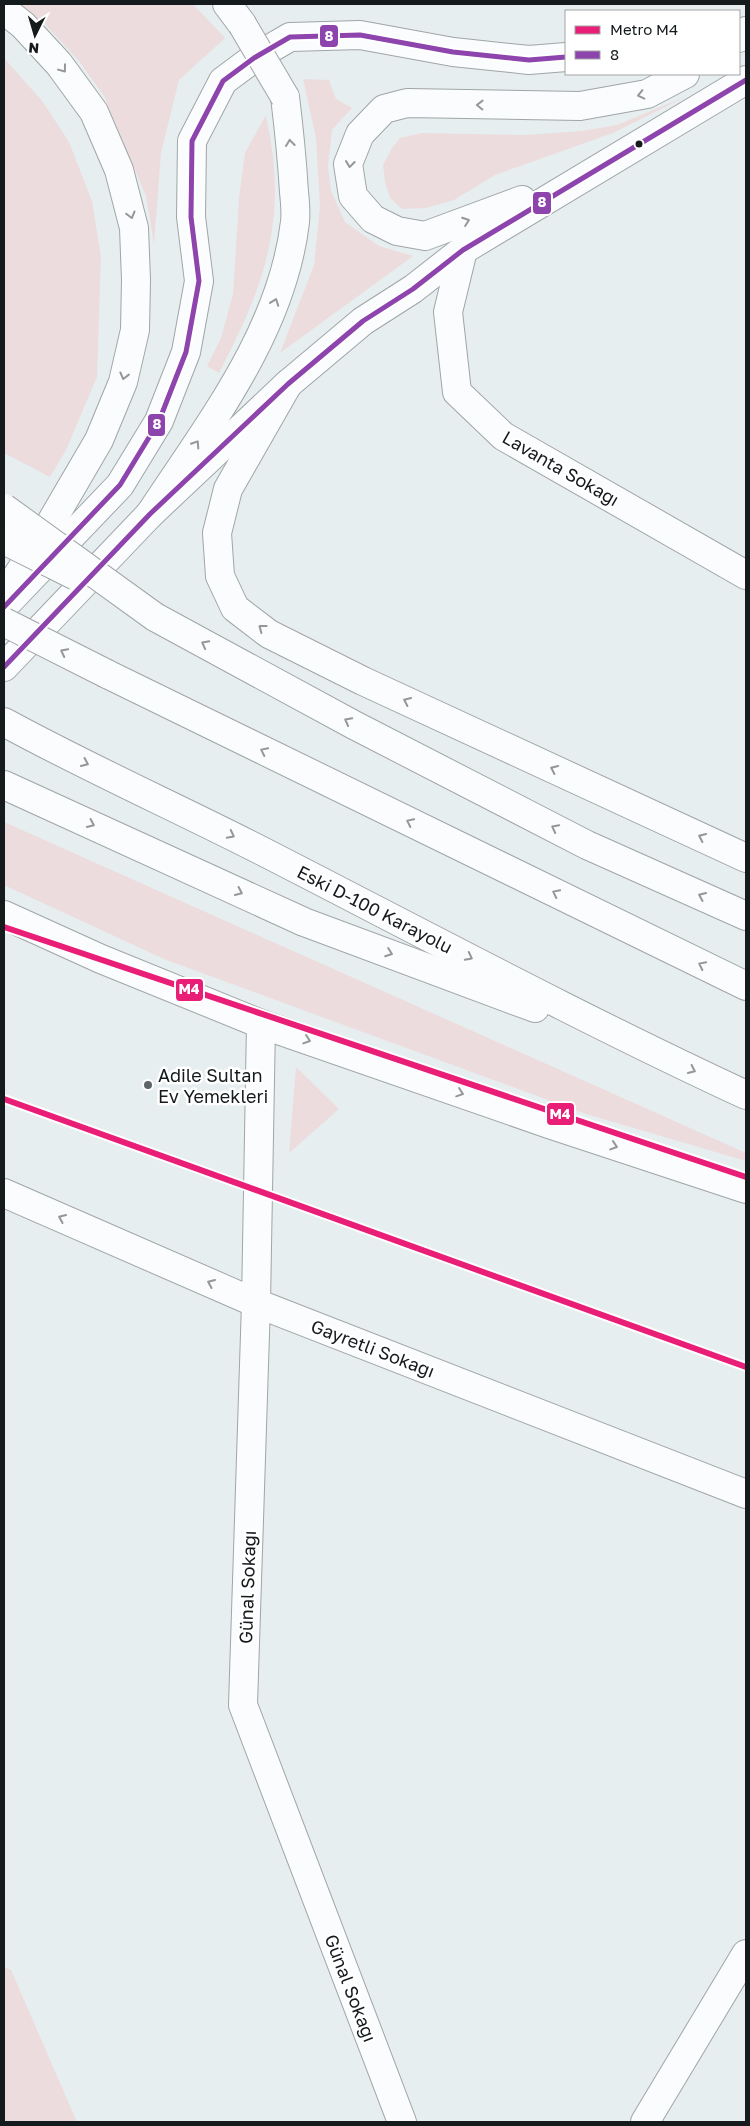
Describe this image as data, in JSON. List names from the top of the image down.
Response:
{
  "streets": {
    "main road": [
      "Lavanta Sokağı",
      "Eski D-100 Karayolu",
      "Gayretli Sokağı",
      "Günal Sokağı"
    ]
  },
  "crossings": [
    ["Gayretli Sokağı", "Günal Sokağı"]
  ],
  "places": ["Adile Sultan Ev Yemekleri"],
  "lines": ["transit line 8", "metro line M4"],
  "legend": ["Metro M4", "8"],
  "north": "bottom"
}
